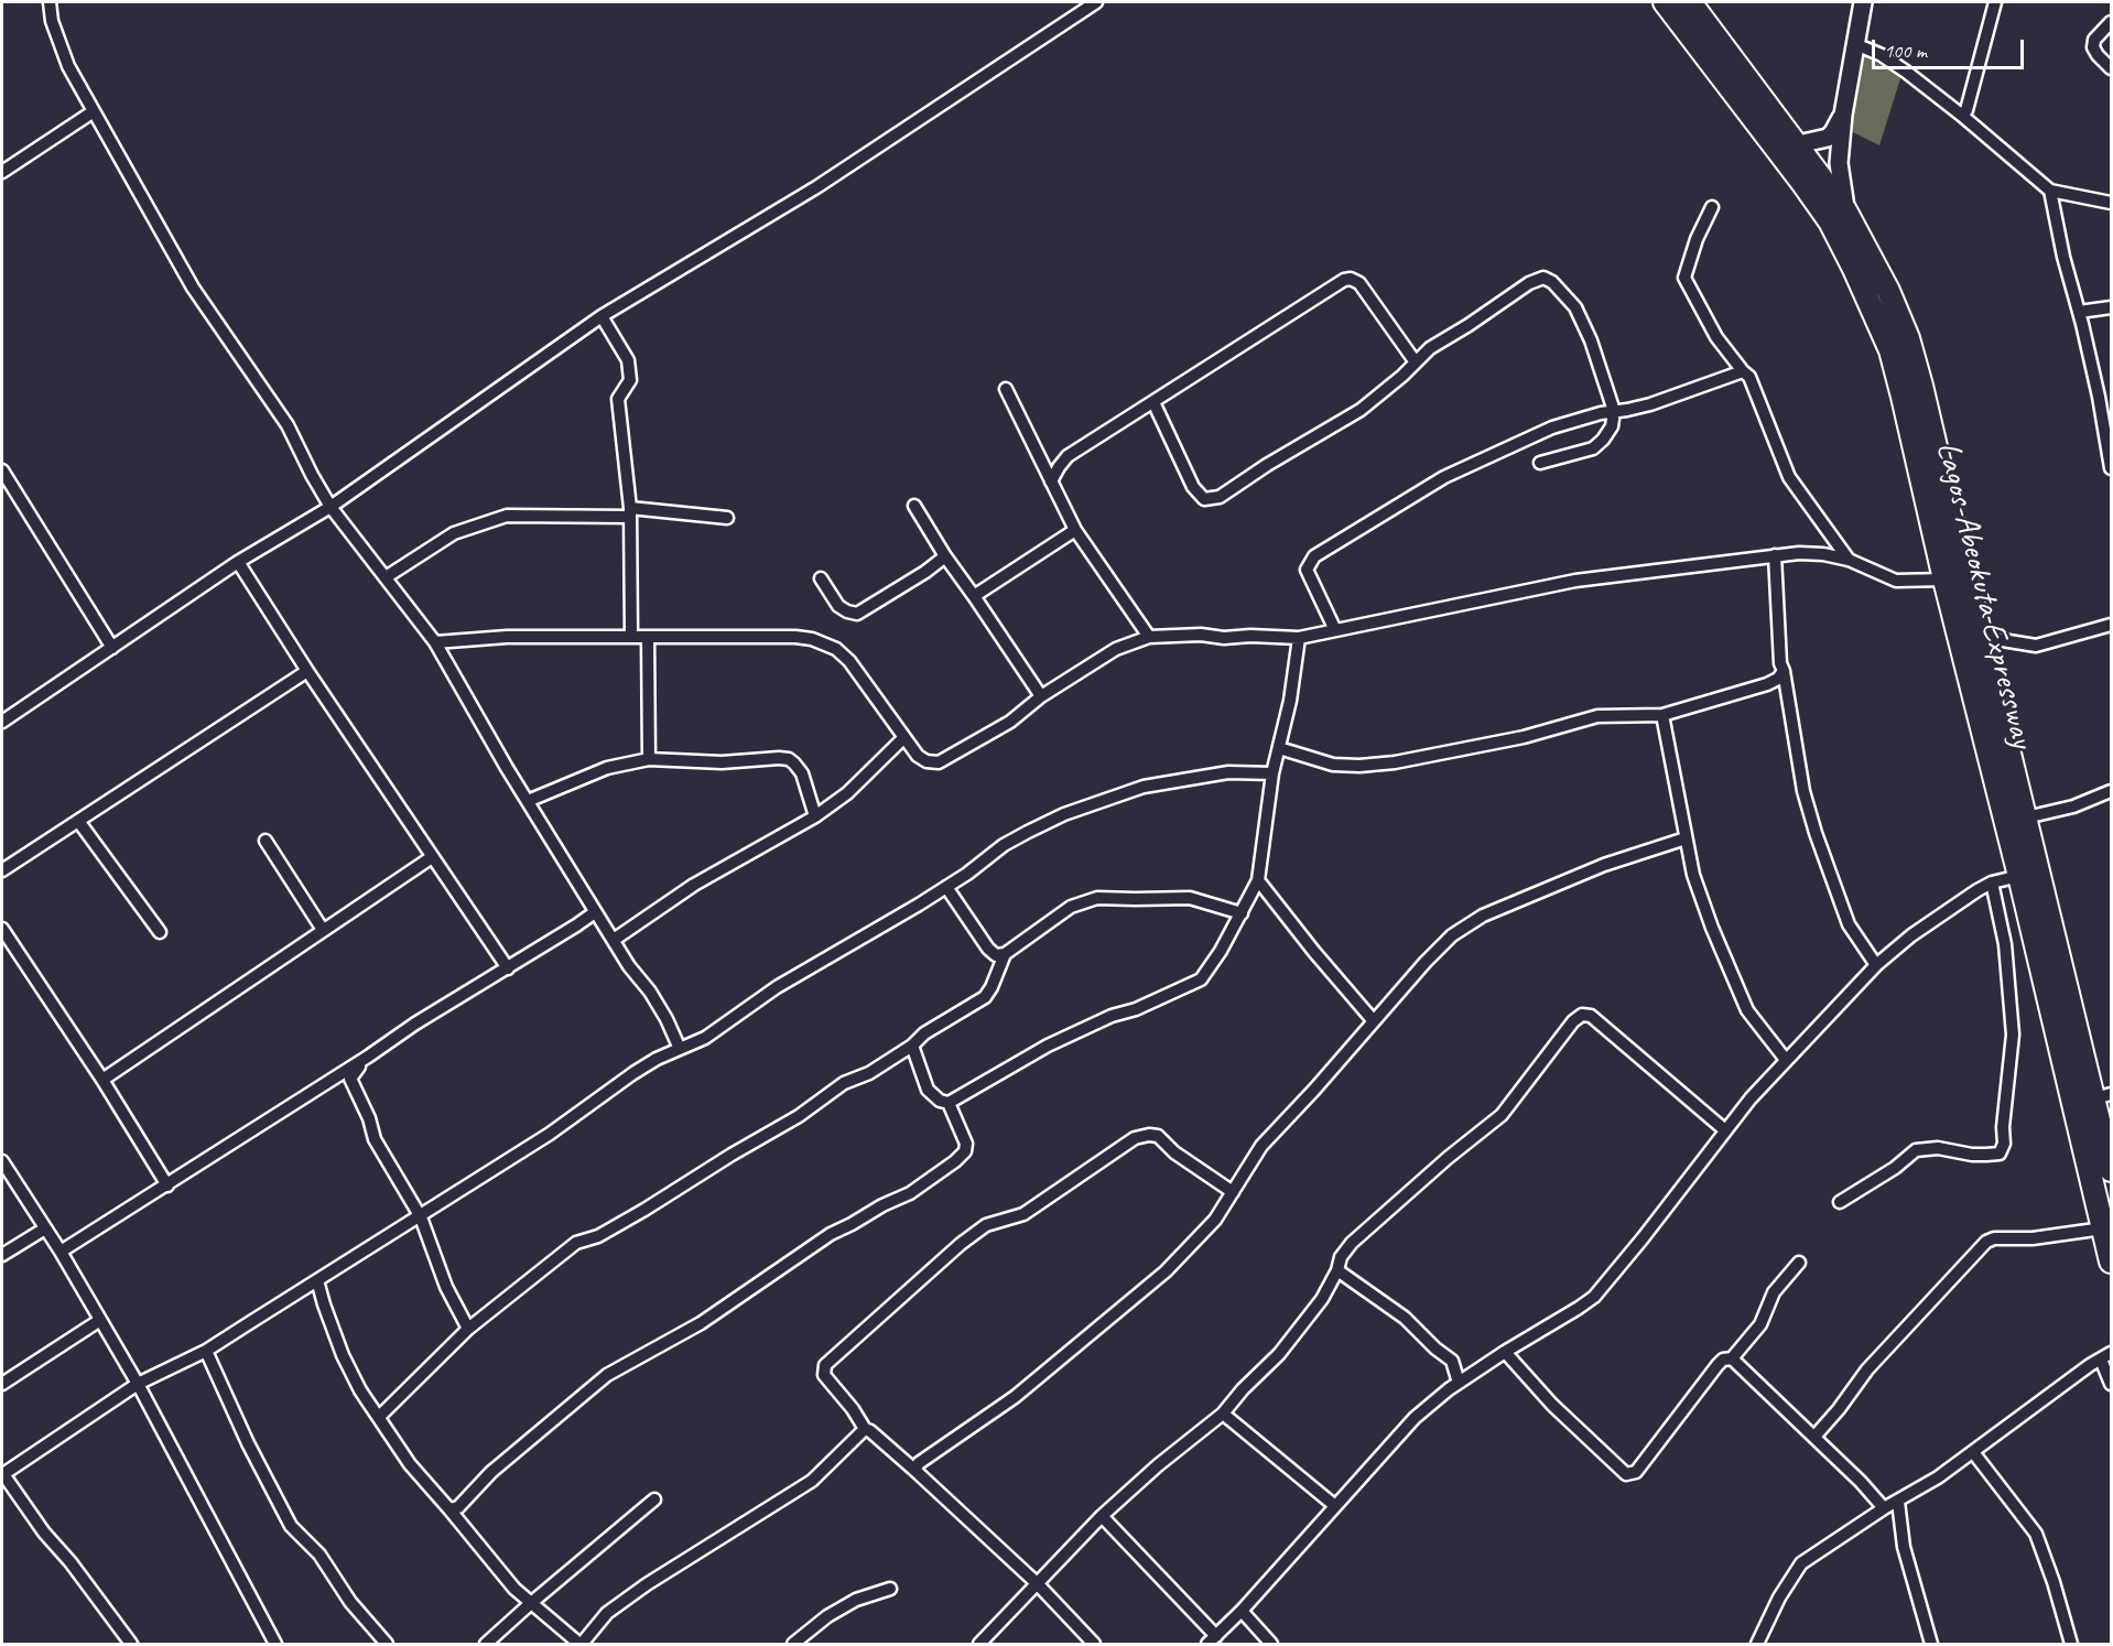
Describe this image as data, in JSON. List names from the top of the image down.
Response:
{
  "streets": {
    "highway": ["Lagos-Abeokuta Expressway"]
  },
  "scale_bar": "100 m"
}
